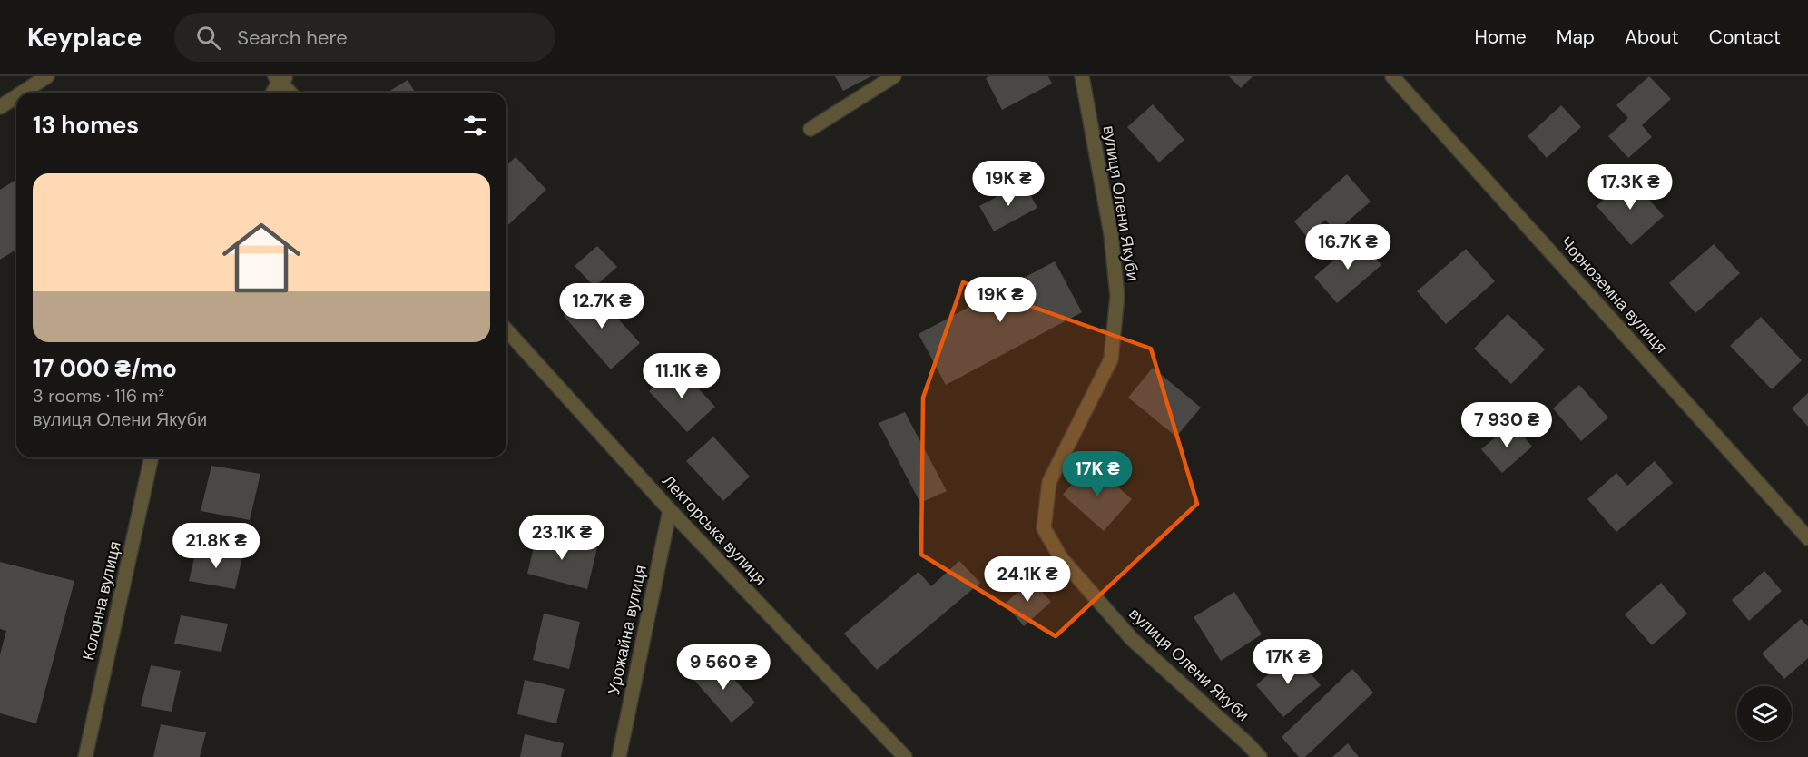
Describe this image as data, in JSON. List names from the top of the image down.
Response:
{
  "streets": {
    "street": [
      "вулиця Олени Якуби",
      "Чорноземна вулиця",
      "Лекторська вулиця",
      "Колонна вулиця",
      "Урожайна вулиця"
    ]
  },
  "crossings": [
    ["Лекторська вулиця", "Урожайна вулиця"]
  ],
  "page": {
    "header": "Keyplace",
    "search": "Search here",
    "nav": [
      "Home",
      "Map",
      "About",
      "Contact"
    ],
    "heading": "13 homes",
    "list": [
      {
        "name": "17 000 ₴/mo",
        "note": "3 rooms · 116 m² · вулиця Олени Якуби"
      }
    ],
    "price": [
      "19K ₴",
      "17.3K ₴",
      "16.7K ₴",
      "19K ₴",
      "12.7K ₴",
      "11.1K ₴",
      "7 930 ₴",
      "17K ₴",
      "23.1K ₴",
      "21.8K ₴",
      "24.1K ₴",
      "17K ₴",
      "9 560 ₴"
    ]
  }
}
